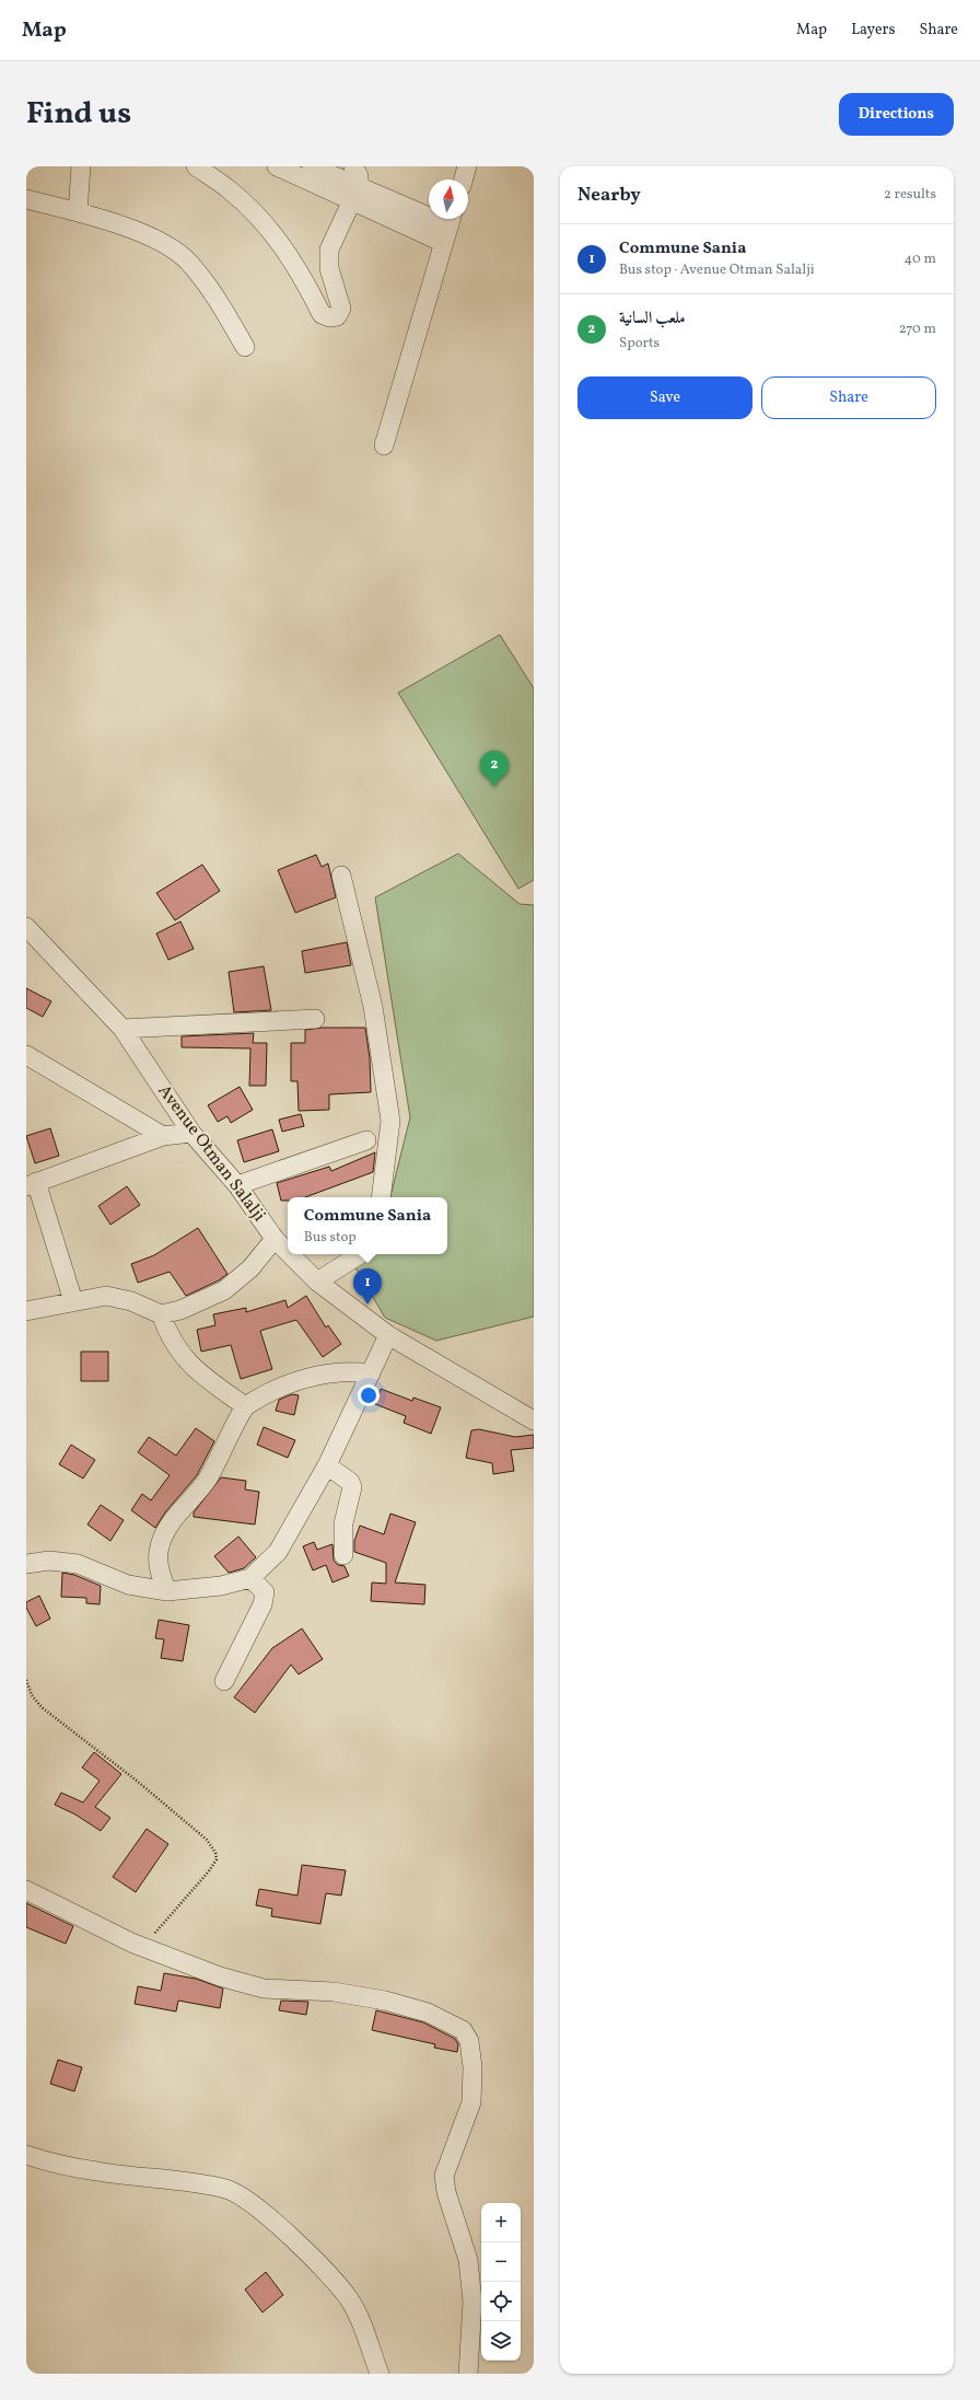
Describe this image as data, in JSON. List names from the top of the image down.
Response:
{
  "streets": {
    "street": ["Avenue Otman Salalji"]
  },
  "north": "top",
  "page": {
    "header": "Map",
    "nav": ["Map", "Layers", "Share"],
    "title": "Find us",
    "buttons": [
      "Directions",
      ["Save", "Share"]
    ],
    "heading": ["Nearby", "2 results"],
    "list": [
      {
        "mark": "1",
        "name": "Commune Sania",
        "note": "Bus stop · Avenue Otman Salalji",
        "value": "40 m"
      },
      {
        "mark": "2",
        "name": "ملعب السانية",
        "note": "Sports",
        "value": "270 m"
      }
    ],
    "pins": ["2", "1"],
    "popup": ["Commune Sania", "Bus stop"],
    "map_buttons": ["+", "−"]
  }
}
